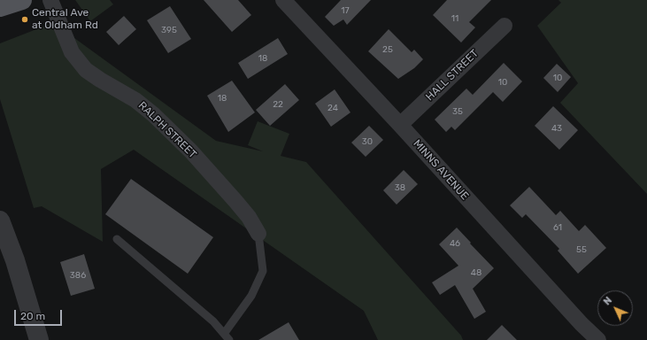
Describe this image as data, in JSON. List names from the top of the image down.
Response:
{
  "streets": {
    "street": ["HALL STREET", "RALPH STREET", "MINNS AVENUE"]
  },
  "crossings": [
    ["HALL STREET", "MINNS AVENUE"]
  ],
  "places": ["Central Ave at Oldham Rd"],
  "house_numbers": [
    "17",
    "11",
    "395",
    "25",
    "18",
    "10",
    "10",
    "18",
    "22",
    "24",
    "35",
    "43",
    "30",
    "38",
    "61",
    "46",
    "55",
    "48",
    "386"
  ],
  "scale_bar": "20 m",
  "north": "top left"
}
